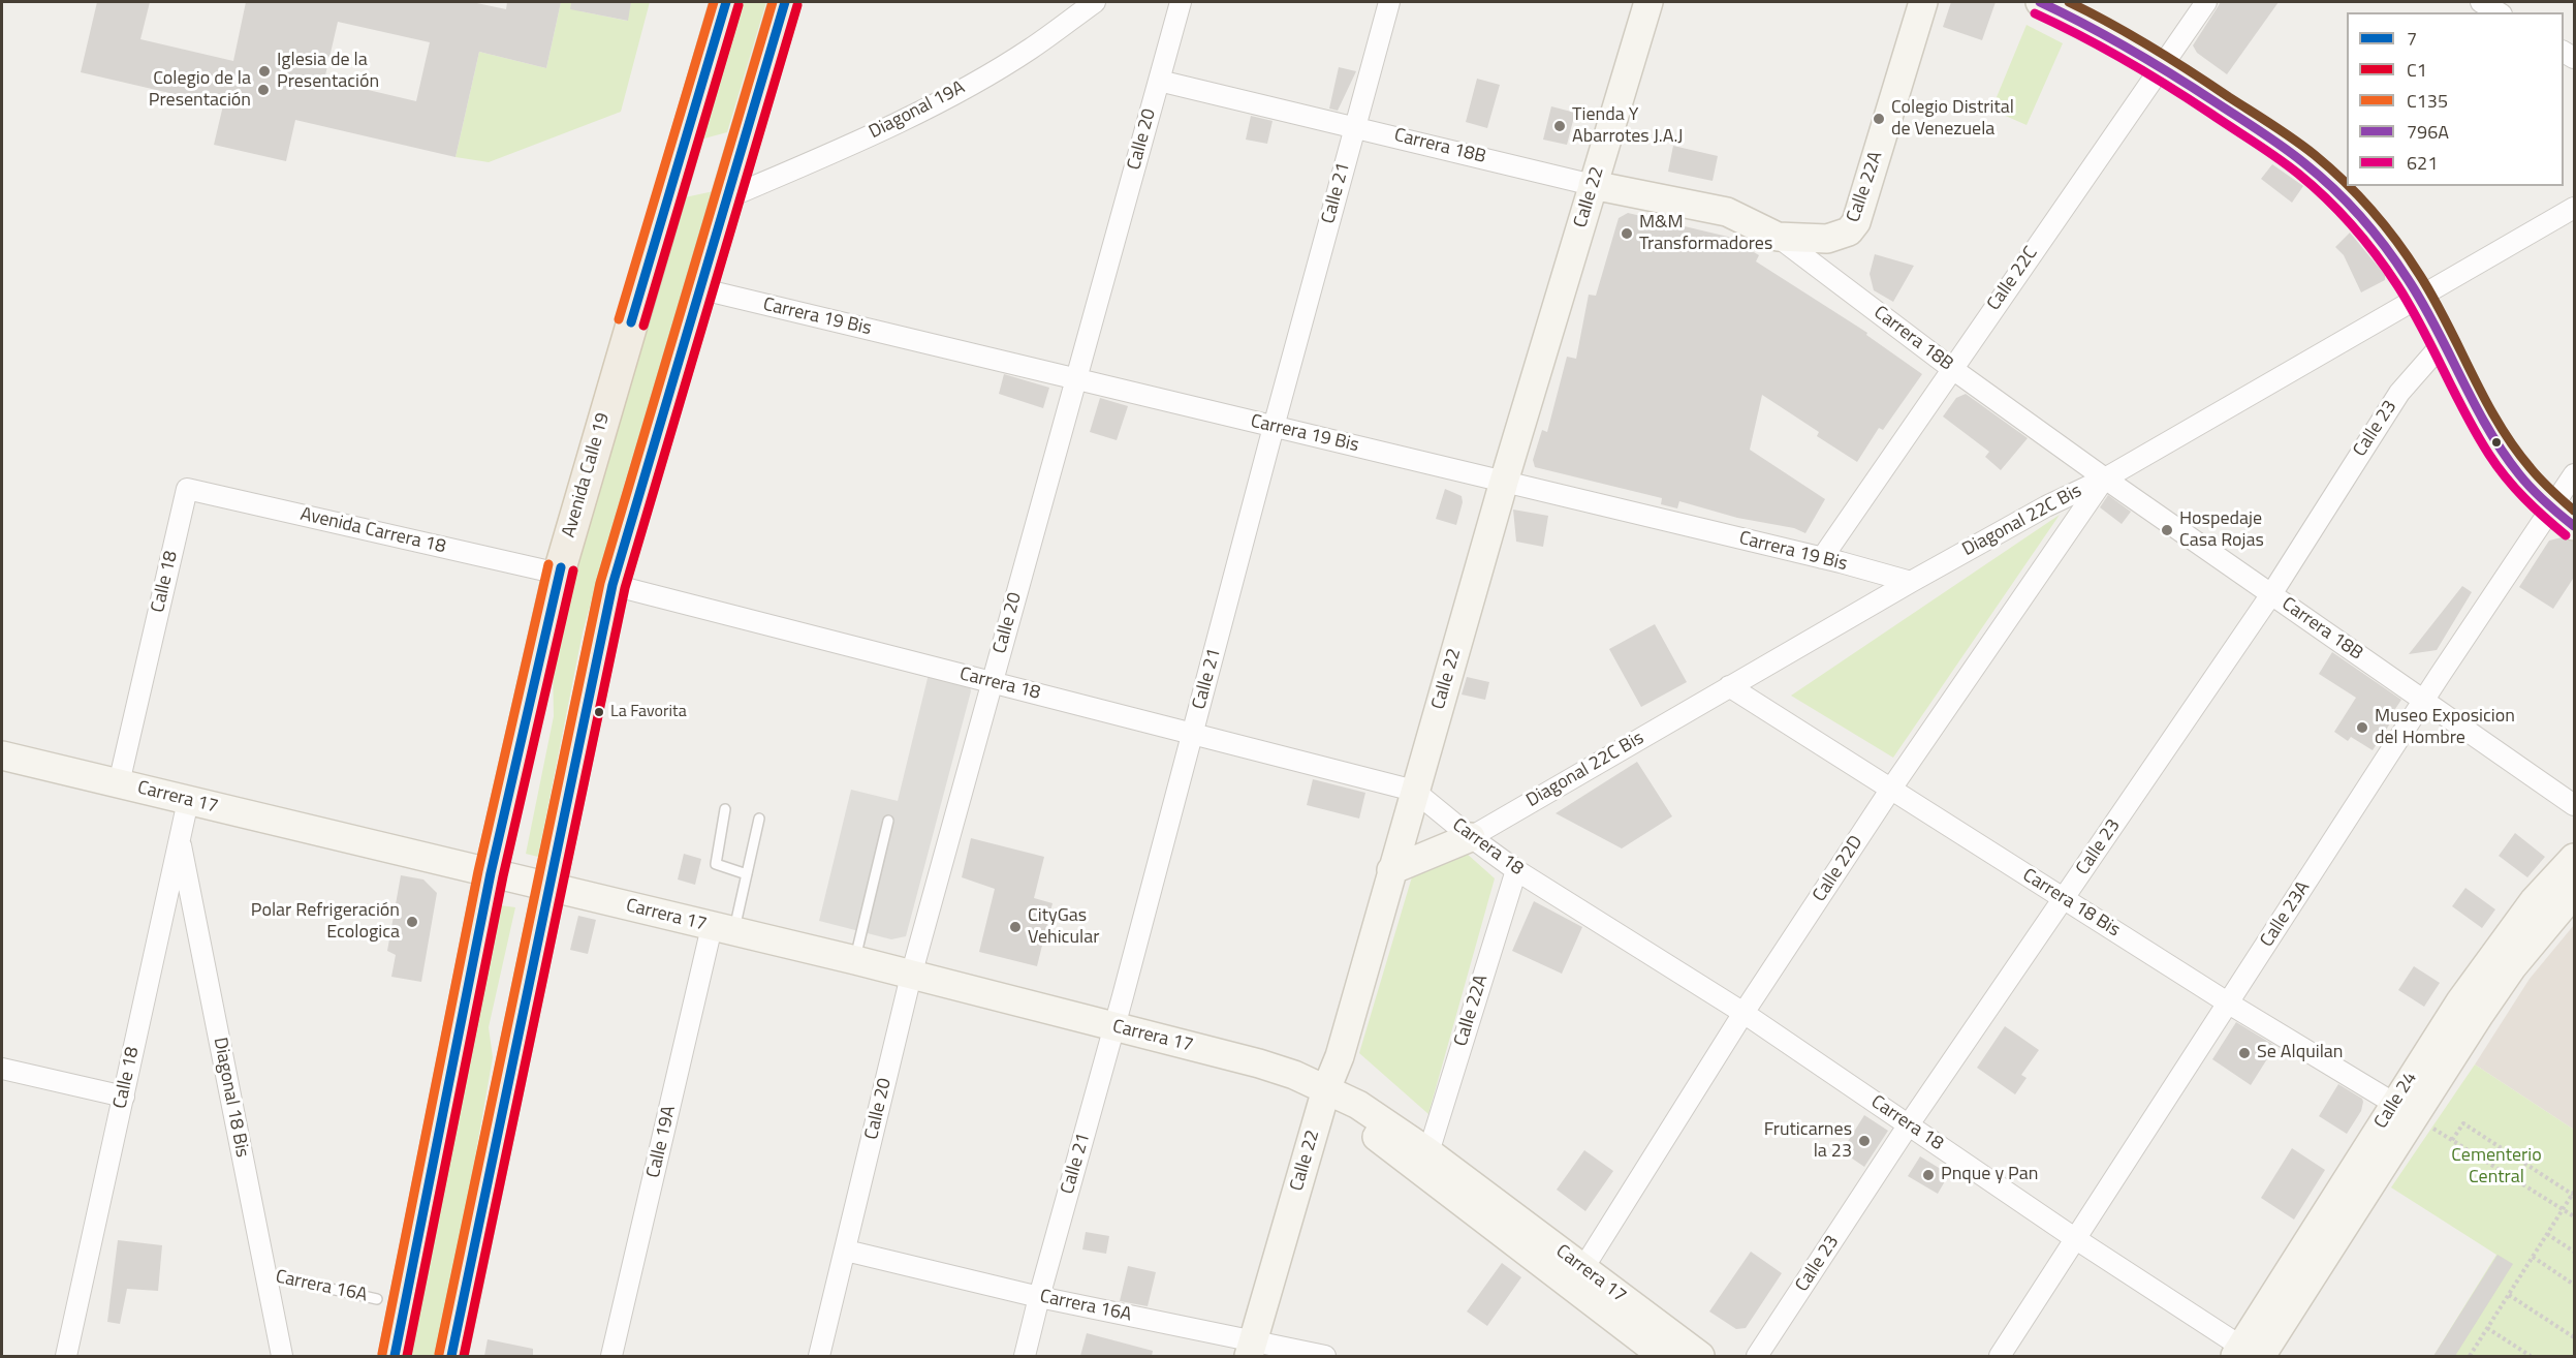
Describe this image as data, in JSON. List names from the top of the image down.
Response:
{
  "streets": {
    "main road": ["Avenida Calle 19"],
    "street": [
      "Diagonal 19A",
      "Calle 20",
      "Carrera 18B",
      "Calle 22A",
      "Calle 21",
      "Calle 22",
      "Calle 22C",
      "Carrera 19 Bis",
      "Calle 23",
      "Diagonal 22C Bis",
      "Avenida Carrera 18",
      "Calle 18",
      "Carrera 18",
      "Carrera 17",
      "Calle 22D",
      "Carrera 18 Bis",
      "Calle 23A",
      "Diagonal 18 Bis",
      "Calle 24",
      "Calle 19A",
      "Carrera 16A"
    ]
  },
  "crossings": [
    ["Calle 20", "Carrera 18B"],
    ["Calle 20", "Carrera 19 Bis"],
    ["Calle 20", "Carrera 18"],
    ["Calle 20", "Carrera 17"],
    ["Calle 20", "Carrera 16A"],
    ["Carrera 18B", "Calle 22A"],
    ["Carrera 18B", "Calle 21"],
    ["Carrera 18B", "Calle 22"],
    ["Carrera 18B", "Calle 22C"],
    ["Carrera 18B", "Calle 23"],
    ["Carrera 18B", "Diagonal 22C Bis"],
    ["Carrera 18B", "Calle 22D"],
    ["Carrera 18B", "Calle 23A"],
    ["Calle 22A", "Carrera 18"],
    ["Calle 22A", "Carrera 17"],
    ["Calle 21", "Carrera 19 Bis"],
    ["Calle 21", "Carrera 18"],
    ["Calle 21", "Carrera 17"],
    ["Calle 21", "Carrera 16A"],
    ["Calle 22", "Carrera 19 Bis"],
    ["Calle 22", "Carrera 18"],
    ["Calle 22", "Carrera 17"],
    ["Calle 22", "Carrera 16A"],
    ["Calle 22C", "Carrera 19 Bis"],
    ["Carrera 19 Bis", "Diagonal 22C Bis"],
    ["Calle 23", "Carrera 18"],
    ["Calle 23", "Carrera 18 Bis"],
    ["Avenida Calle 19", "Avenida Carrera 18"],
    ["Avenida Calle 19", "Carrera 17"],
    ["Diagonal 22C Bis", "Carrera 18"],
    ["Diagonal 22C Bis", "Calle 22D"],
    ["Diagonal 22C Bis", "Carrera 18 Bis"],
    ["Avenida Carrera 18", "Calle 18"],
    ["Calle 18", "Carrera 17"],
    ["Calle 18", "Diagonal 18 Bis"],
    ["Carrera 18", "Calle 22D"],
    ["Carrera 18", "Calle 23A"],
    ["Carrera 18", "Calle 24"],
    ["Carrera 17", "Calle 22D"],
    ["Carrera 17", "Calle 19A"],
    ["Calle 22D", "Carrera 18 Bis"],
    ["Carrera 18 Bis", "Calle 23A"],
    ["Carrera 18 Bis", "Calle 24"],
    ["Diagonal 18 Bis", "Carrera 16A"]
  ],
  "parks": ["Cementerio Central"],
  "places": [
    "Iglesia de la Presentación",
    "Colegio de la Presentación",
    "Colegio Distrital de Venezuela",
    "Tienda Y Abarrotes J.A.J",
    "M&M Transformadores",
    "Hospedaje Casa Rojas",
    "La Favorita",
    "Museo Exposicion del Hombre",
    "Polar Refrigeración Ecologica",
    "CityGas Vehicular",
    "Se Alquilan",
    "Fruticarnes la 23",
    "Pnque y Pan"
  ],
  "lines": [
    "transit line 7",
    "transit line C135",
    "transit line 796A",
    "transit line C1",
    "transit line 621"
  ],
  "legend": [
    "7",
    "C1",
    "C135",
    "796A",
    "621"
  ]
}
